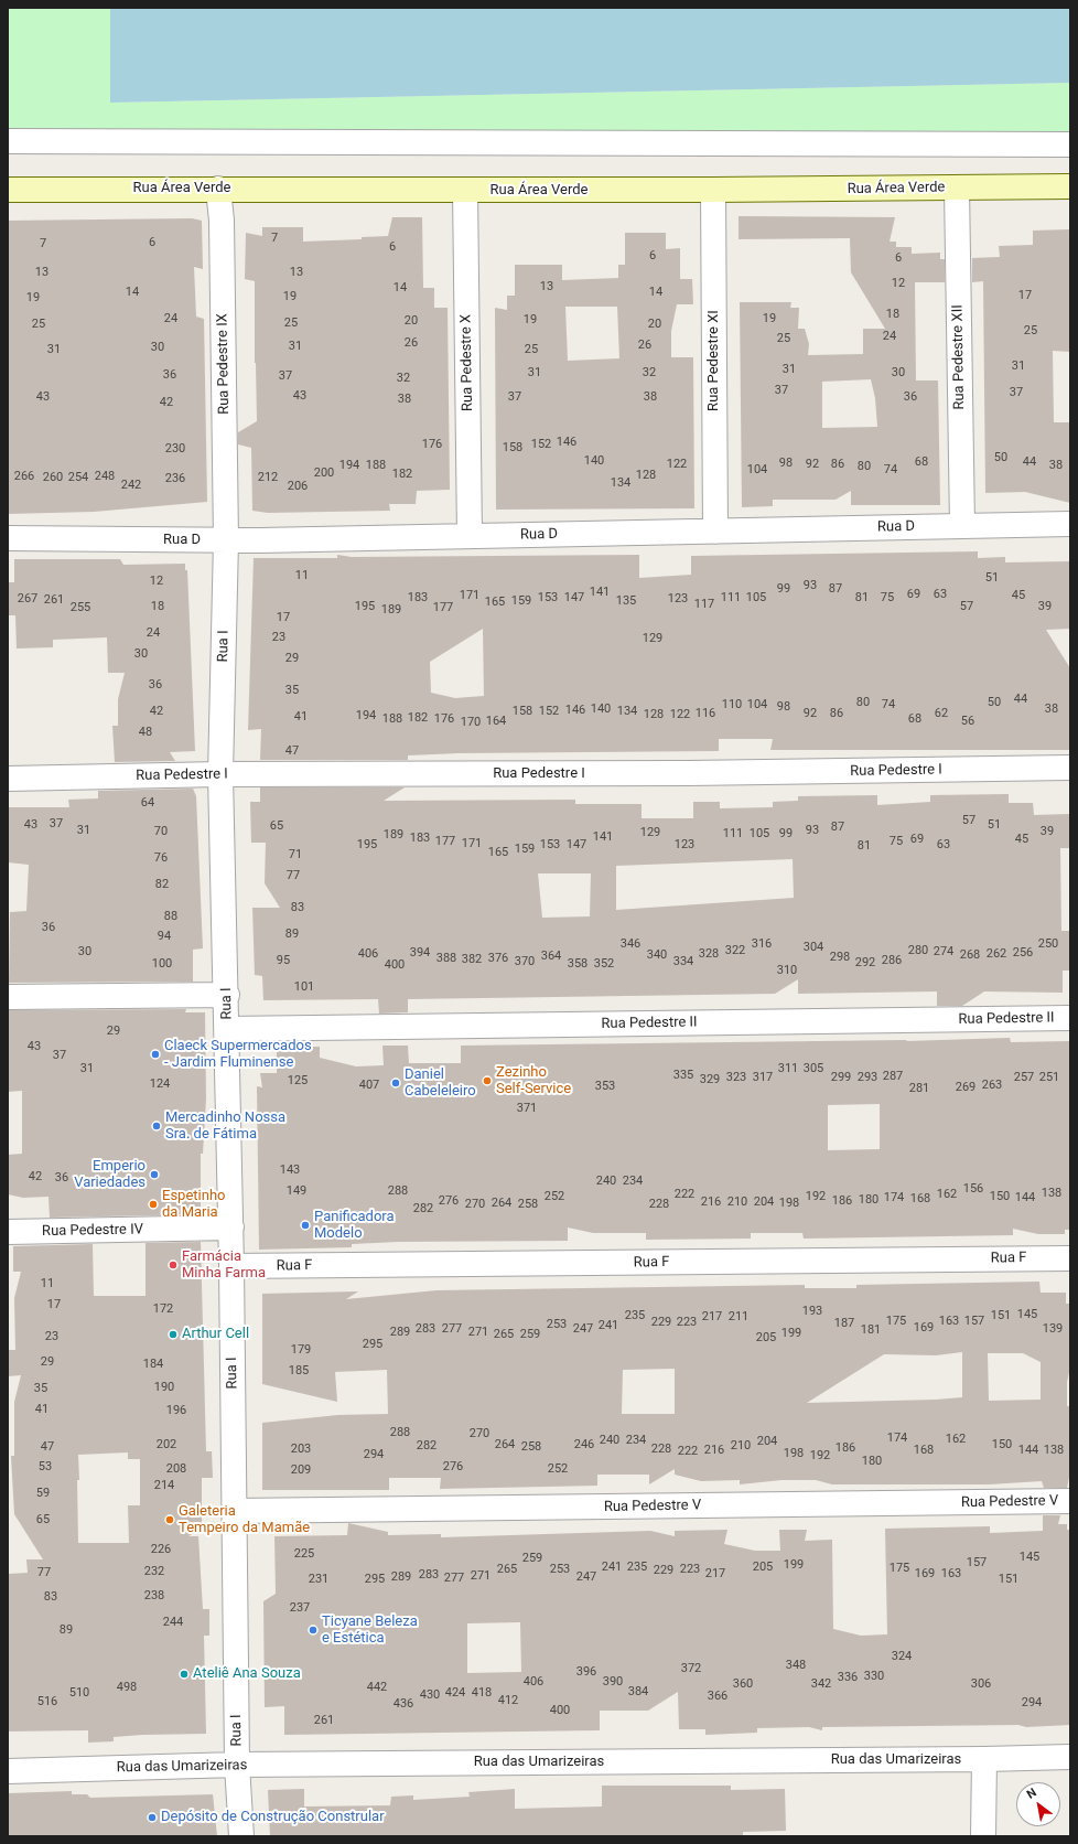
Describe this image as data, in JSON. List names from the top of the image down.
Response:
{
  "streets": {
    "main road": ["Rua Área Verde"],
    "street": [
      "Rua Pedestre XII",
      "Rua Pedestre XI",
      "Rua Pedestre X",
      "Rua Pedestre IX",
      "Rua D",
      "Rua I",
      "Rua Pedestre I",
      "Rua Pedestre II",
      "Rua Pedestre IV",
      "Rua F",
      "Rua Pedestre V",
      "Rua das Umarizeiras"
    ]
  },
  "crossings": [
    ["Rua Área Verde", "Rua Pedestre XII"],
    ["Rua Área Verde", "Rua Pedestre XI"],
    ["Rua Área Verde", "Rua Pedestre X"],
    ["Rua Área Verde", "Rua Pedestre IX"],
    ["Rua Pedestre XII", "Rua D"],
    ["Rua Pedestre XI", "Rua D"],
    ["Rua Pedestre X", "Rua D"],
    ["Rua Pedestre IX", "Rua D"],
    ["Rua Pedestre IX", "Rua I"],
    ["Rua D", "Rua I"],
    ["Rua I", "Rua Pedestre I"],
    ["Rua I", "Rua Pedestre II"],
    ["Rua I", "Rua Pedestre IV"],
    ["Rua I", "Rua F"],
    ["Rua I", "Rua Pedestre V"],
    ["Rua I", "Rua das Umarizeiras"]
  ],
  "places": [
    "Claeck Supermercados - Jardim Fluminense",
    "Zezinho Self-Service",
    "Daniel Cabeleleiro",
    "Mercadinho Nossa Sra. de Fátima",
    "Emperio Variedades",
    "Espetinho da Maria",
    "Panificadora Modelo",
    "Farmácia Minha Farma",
    "Arthur Cell",
    "Galeteria Tempeiro da Mamãe",
    "Ticyane Beleza e Estética",
    "Ateliê Ana Souza",
    "Depósito de Construção Constrular"
  ],
  "house_numbers": [
    "7",
    "6",
    "7",
    "6",
    "6",
    "6",
    "13",
    "13",
    "12",
    "13",
    "14",
    "14",
    "14",
    "17",
    "19",
    "19",
    "18",
    "24",
    "19",
    "19",
    "20",
    "25",
    "25",
    "20",
    "25",
    "24",
    "25",
    "26",
    "26",
    "31",
    "30",
    "31",
    "25",
    "31",
    "31",
    "31",
    "32",
    "30",
    "36",
    "37",
    "32",
    "37",
    "37",
    "43",
    "43",
    "37",
    "38",
    "36",
    "38",
    "42",
    "146",
    "176",
    "152",
    "158",
    "230",
    "50",
    "140",
    "68",
    "44",
    "98",
    "122",
    "92",
    "86",
    "194",
    "188",
    "38",
    "80",
    "104",
    "74",
    "200",
    "182",
    "128",
    "266",
    "248",
    "260",
    "254",
    "212",
    "236",
    "134",
    "242",
    "206",
    "11",
    "51",
    "12",
    "93",
    "99",
    "87",
    "141",
    "69",
    "63",
    "171",
    "45",
    "183",
    "153",
    "147",
    "111",
    "105",
    "81",
    "75",
    "267",
    "123",
    "261",
    "159",
    "135",
    "165",
    "117",
    "18",
    "195",
    "57",
    "39",
    "255",
    "177",
    "189",
    "17",
    "24",
    "23",
    "129",
    "30",
    "29",
    "36",
    "35",
    "44",
    "80",
    "50",
    "110",
    "104",
    "74",
    "98",
    "140",
    "38",
    "146",
    "42",
    "158",
    "152",
    "134",
    "116",
    "92",
    "86",
    "62",
    "128",
    "122",
    "194",
    "41",
    "182",
    "188",
    "176",
    "68",
    "164",
    "56",
    "170",
    "48",
    "47",
    "64",
    "57",
    "37",
    "43",
    "51",
    "65",
    "87",
    "31",
    "93",
    "70",
    "39",
    "129",
    "111",
    "105",
    "99",
    "189",
    "141",
    "183",
    "69",
    "45",
    "177",
    "75",
    "171",
    "195",
    "153",
    "147",
    "123",
    "63",
    "81",
    "159",
    "165",
    "71",
    "76",
    "77",
    "82",
    "83",
    "88",
    "36",
    "89",
    "94",
    "346",
    "316",
    "250",
    "304",
    "322",
    "280",
    "30",
    "274",
    "394",
    "256",
    "406",
    "328",
    "262",
    "340",
    "268",
    "364",
    "298",
    "388",
    "376",
    "382",
    "95",
    "286",
    "370",
    "334",
    "292",
    "100",
    "358",
    "352",
    "400",
    "310",
    "101",
    "29",
    "43",
    "37",
    "31",
    "311",
    "305",
    "335",
    "287",
    "323",
    "317",
    "299",
    "293",
    "257",
    "251",
    "329",
    "125",
    "124",
    "407",
    "263",
    "353",
    "269",
    "281",
    "371",
    "143",
    "42",
    "36",
    "240",
    "234",
    "156",
    "149",
    "288",
    "138",
    "222",
    "162",
    "252",
    "192",
    "150",
    "174",
    "144",
    "168",
    "180",
    "276",
    "186",
    "216",
    "210",
    "204",
    "264",
    "198",
    "270",
    "258",
    "228",
    "282",
    "11",
    "17",
    "172",
    "193",
    "145",
    "235",
    "151",
    "217",
    "211",
    "175",
    "163",
    "157",
    "229",
    "223",
    "187",
    "253",
    "241",
    "169",
    "283",
    "277",
    "247",
    "139",
    "181",
    "289",
    "271",
    "199",
    "265",
    "259",
    "23",
    "205",
    "295",
    "179",
    "29",
    "184",
    "185",
    "190",
    "35",
    "41",
    "196",
    "288",
    "270",
    "174",
    "162",
    "240",
    "234",
    "204",
    "202",
    "264",
    "246",
    "150",
    "282",
    "210",
    "47",
    "258",
    "186",
    "203",
    "228",
    "216",
    "168",
    "144",
    "138",
    "222",
    "198",
    "294",
    "192",
    "180",
    "53",
    "276",
    "208",
    "252",
    "209",
    "214",
    "59",
    "65",
    "226",
    "225",
    "145",
    "259",
    "157",
    "199",
    "241",
    "235",
    "205",
    "175",
    "265",
    "253",
    "223",
    "229",
    "232",
    "77",
    "217",
    "169",
    "163",
    "283",
    "271",
    "289",
    "247",
    "277",
    "231",
    "295",
    "151",
    "238",
    "83",
    "237",
    "244",
    "89",
    "324",
    "348",
    "372",
    "396",
    "330",
    "336",
    "406",
    "390",
    "360",
    "342",
    "306",
    "498",
    "442",
    "384",
    "510",
    "424",
    "418",
    "430",
    "366",
    "412",
    "516",
    "294",
    "436",
    "400",
    "261"
  ],
  "north": "top left"
}
